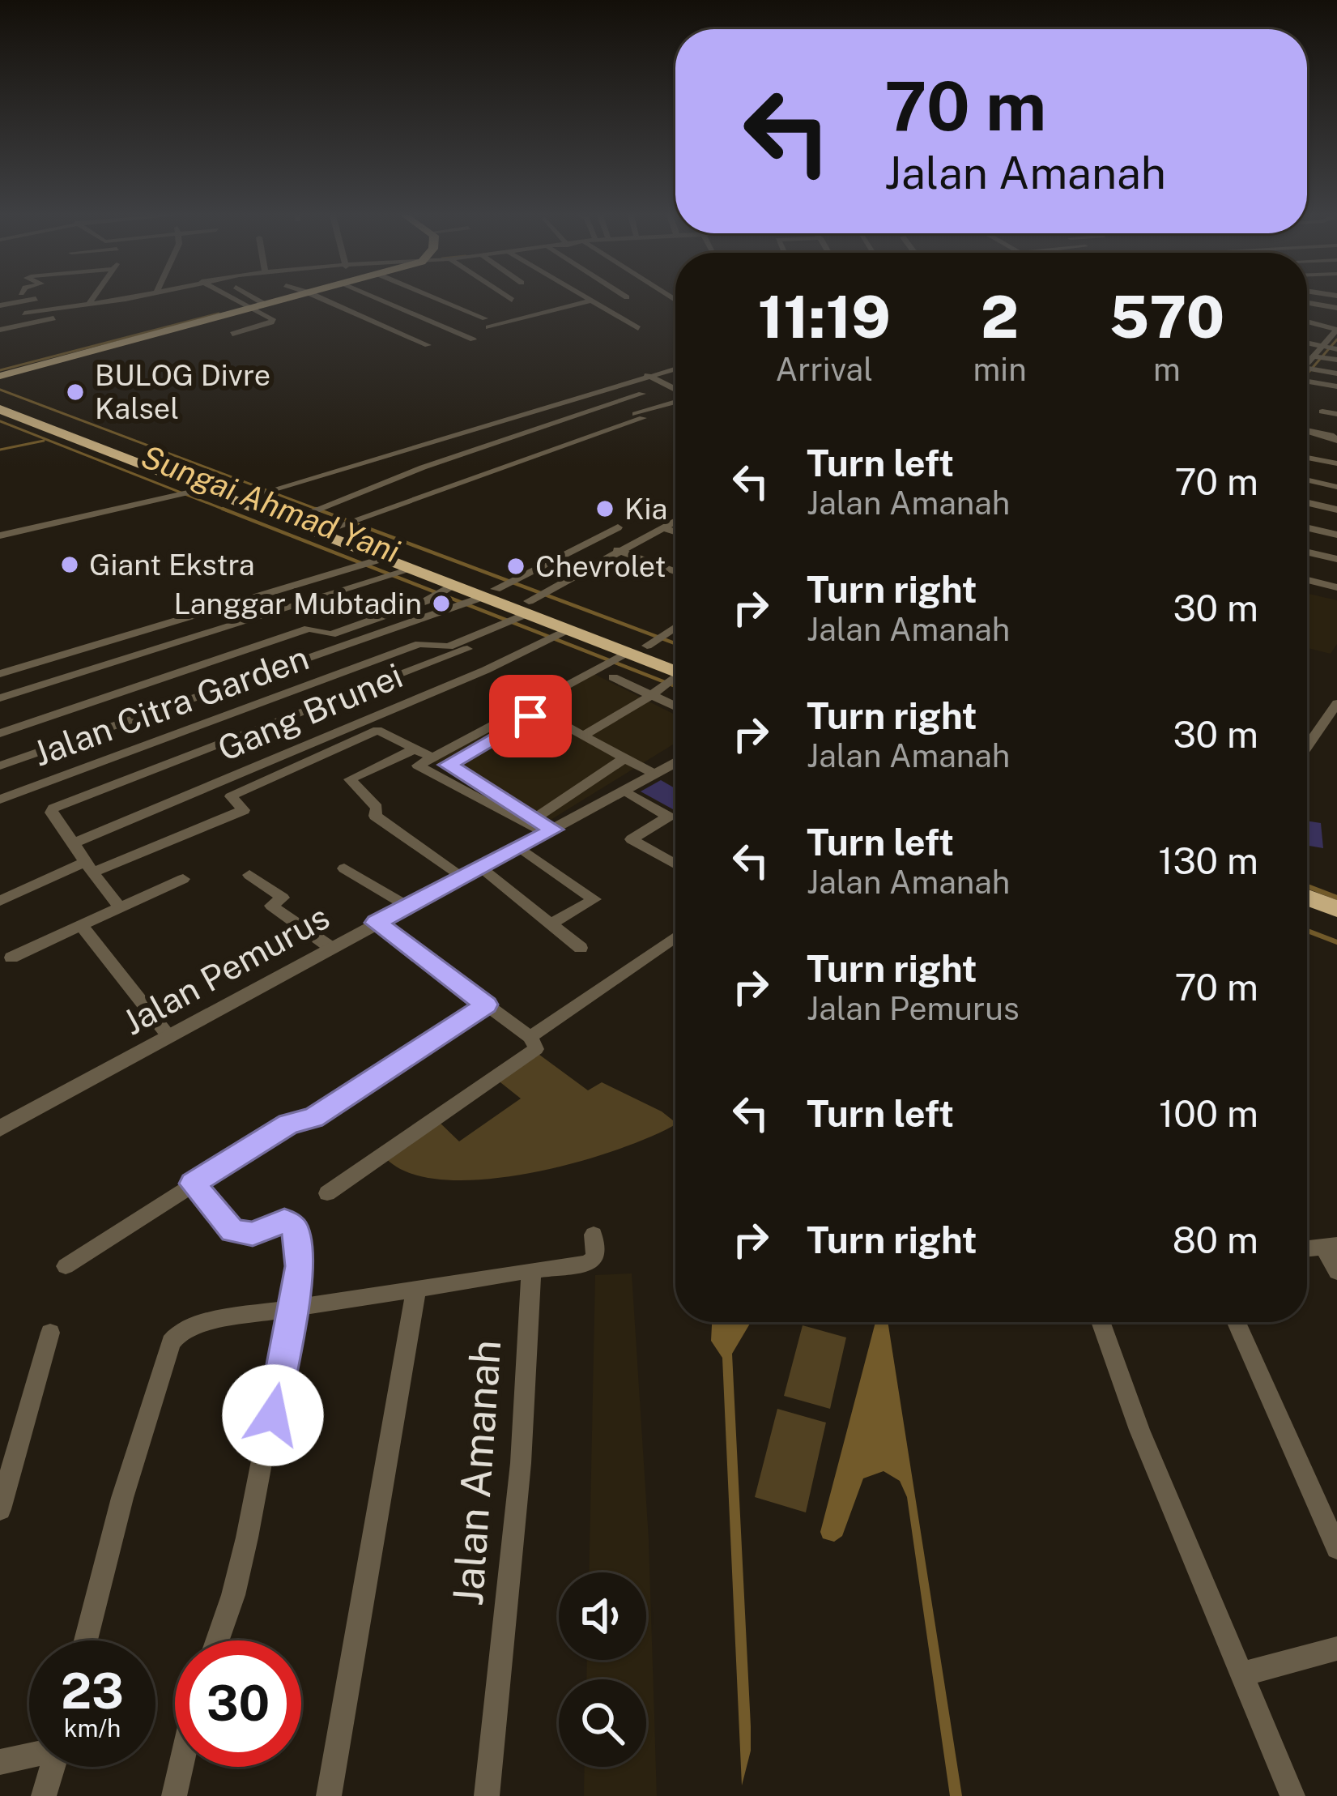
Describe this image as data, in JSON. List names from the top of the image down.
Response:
{
  "streets": {
    "street": [
      "Jalan Citra Garden",
      "Gang Brunei",
      "Jalan Pemurus",
      "Jalan Amanah"
    ]
  },
  "water": ["Sungai Ahmad Yani"],
  "places": [
    "BULOG Divre Kalsel",
    "Kia",
    "Giant Ekstra",
    "Chevrolet",
    "Langgar Mubtadin"
  ],
  "page": {
    "turn": ["70 m", "Jalan Amanah"],
    "eta": [
      "11:19",
      "Arrival",
      "2",
      "min",
      "570",
      "m"
    ],
    "list": [
      {
        "name": "Turn left",
        "note": "Jalan Amanah",
        "value": "70 m"
      },
      {
        "name": "Turn right",
        "note": "Jalan Amanah",
        "value": "30 m"
      },
      {
        "name": "Turn right",
        "note": "Jalan Amanah",
        "value": "30 m"
      },
      {
        "name": "Turn left",
        "note": "Jalan Amanah",
        "value": "130 m"
      },
      {
        "name": "Turn right",
        "note": "Jalan Pemurus",
        "value": "70 m"
      },
      {
        "name": "Turn left",
        "value": "100 m"
      },
      {
        "name": "Turn right",
        "value": "80 m"
      }
    ],
    "speed": "23 km/h",
    "limit": "30"
  }
}
